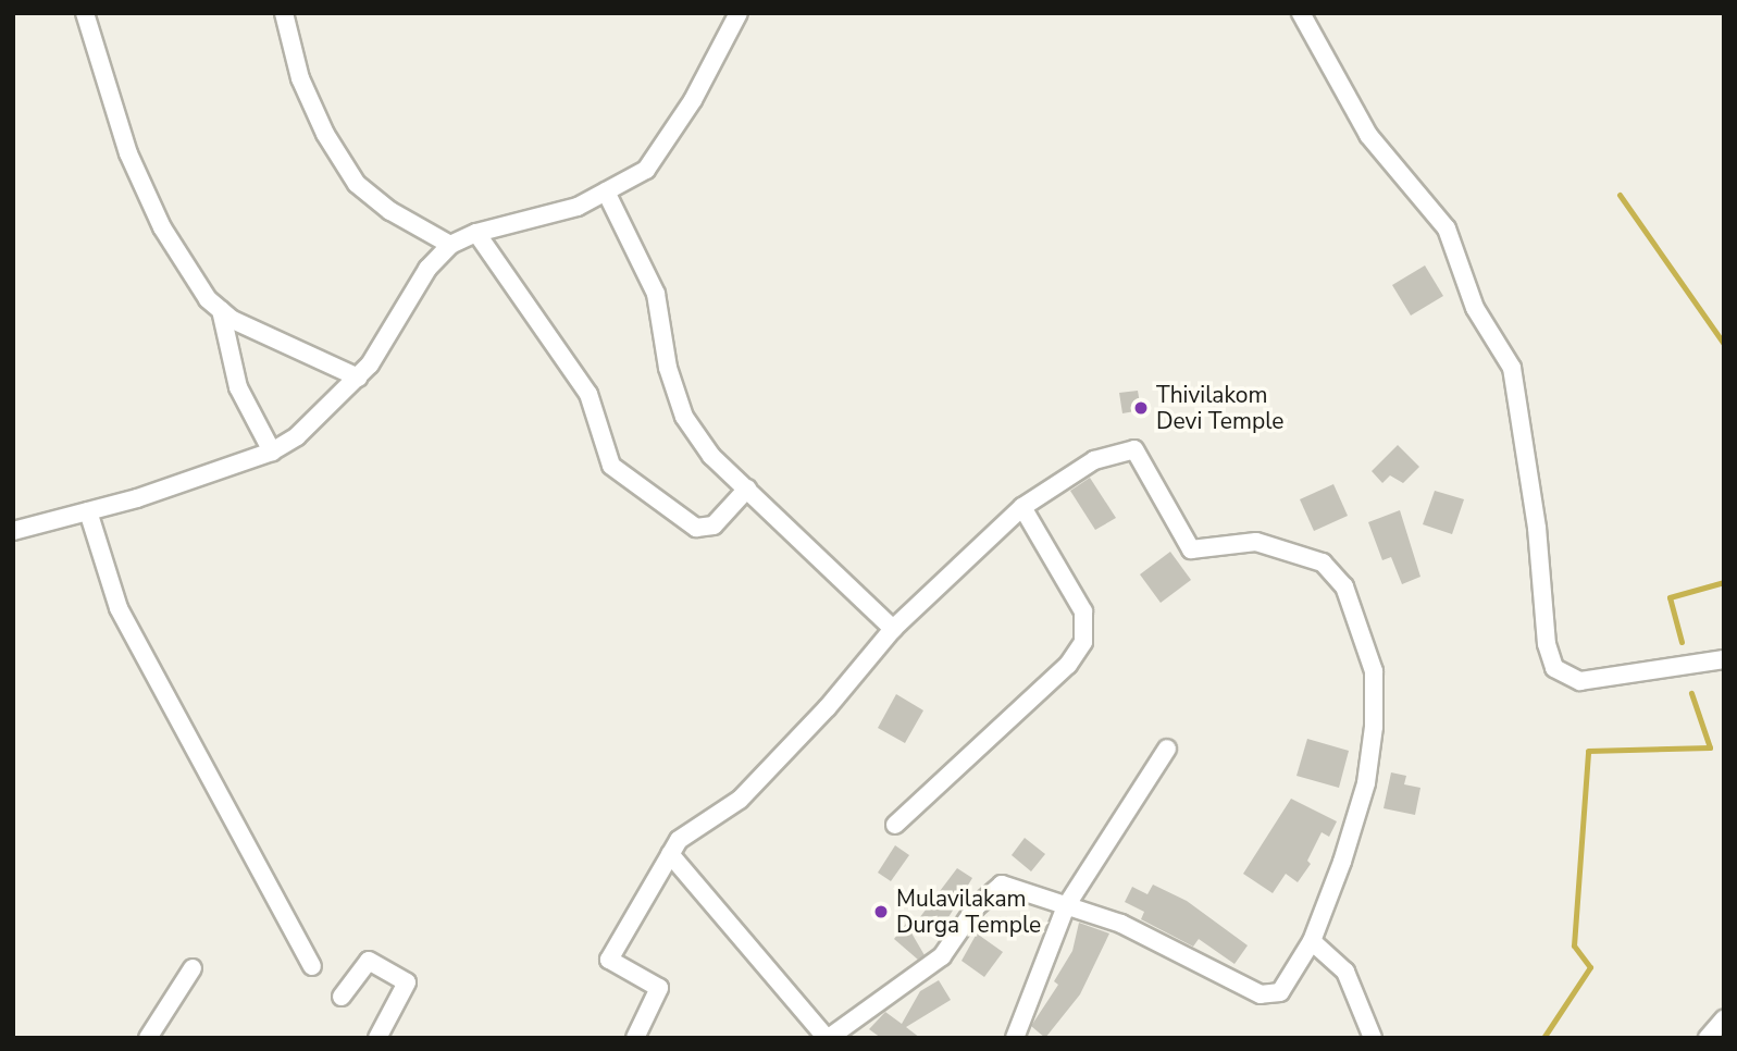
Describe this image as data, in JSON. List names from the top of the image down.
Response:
{
  "places": ["Thivilakom Devi Temple", "Mulavilakam Durga Temple"]
}
